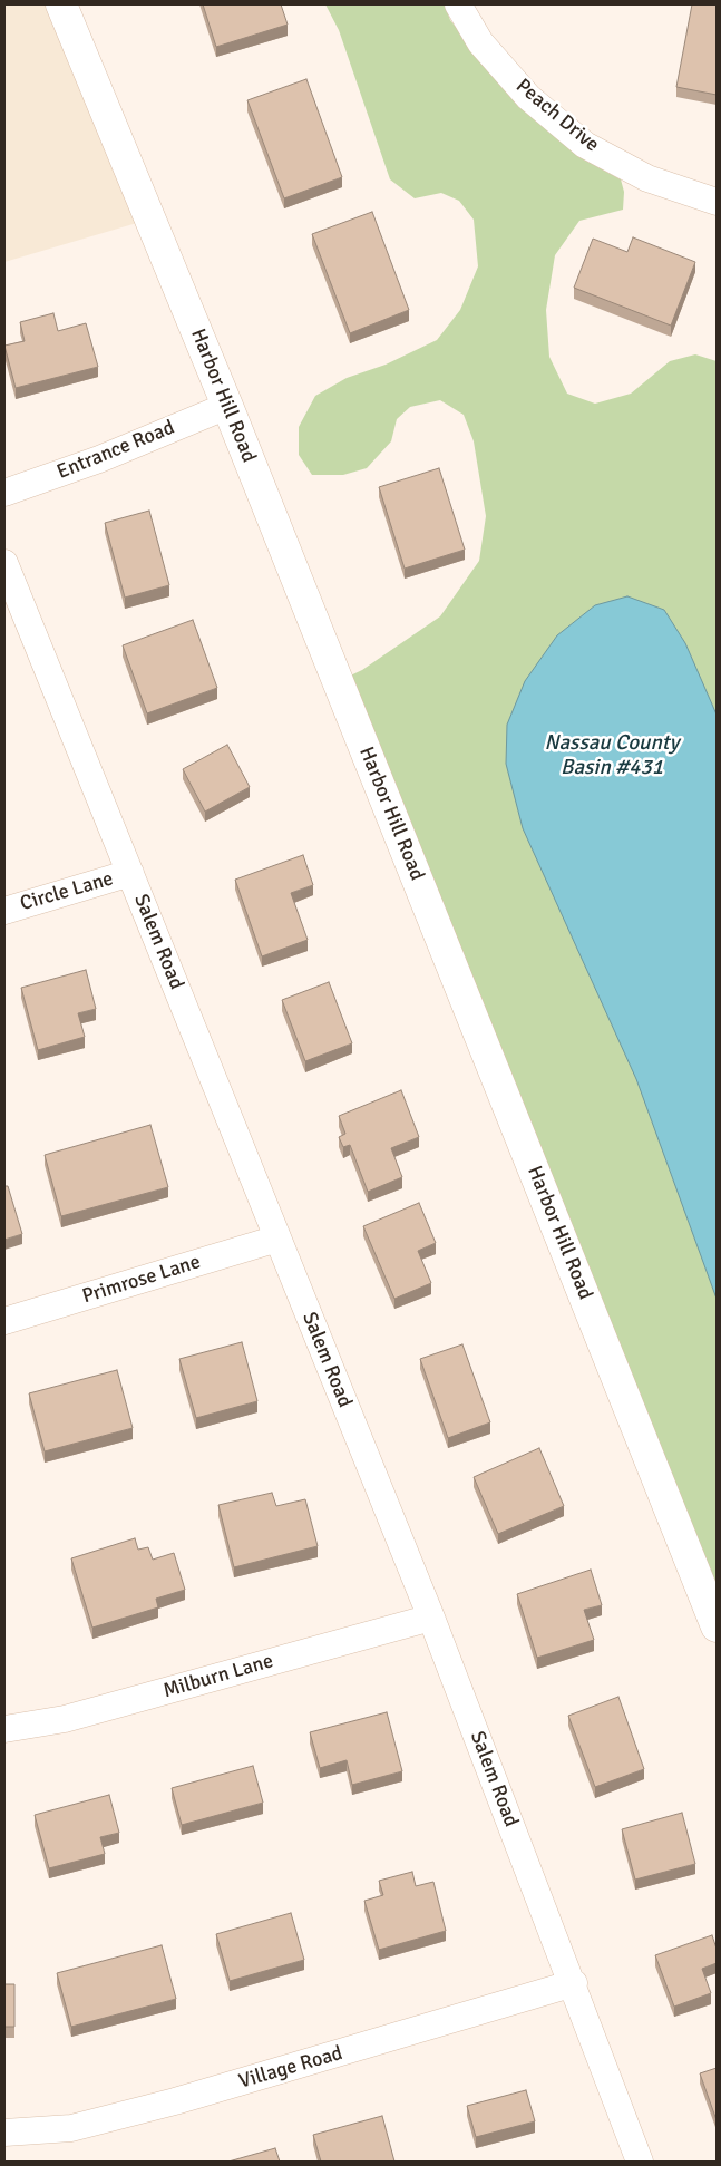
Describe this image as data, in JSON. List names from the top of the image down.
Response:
{
  "streets": {
    "street": [
      "Peach Drive",
      "Harbor Hill Road",
      "Entrance Road",
      "Circle Lane",
      "Salem Road",
      "Primrose Lane",
      "Milburn Lane",
      "Village Road"
    ]
  },
  "crossings": [
    ["Harbor Hill Road", "Entrance Road"],
    ["Circle Lane", "Salem Road"],
    ["Salem Road", "Primrose Lane"],
    ["Salem Road", "Milburn Lane"],
    ["Salem Road", "Village Road"]
  ],
  "water": ["Nassau County Basin #431"]
}
